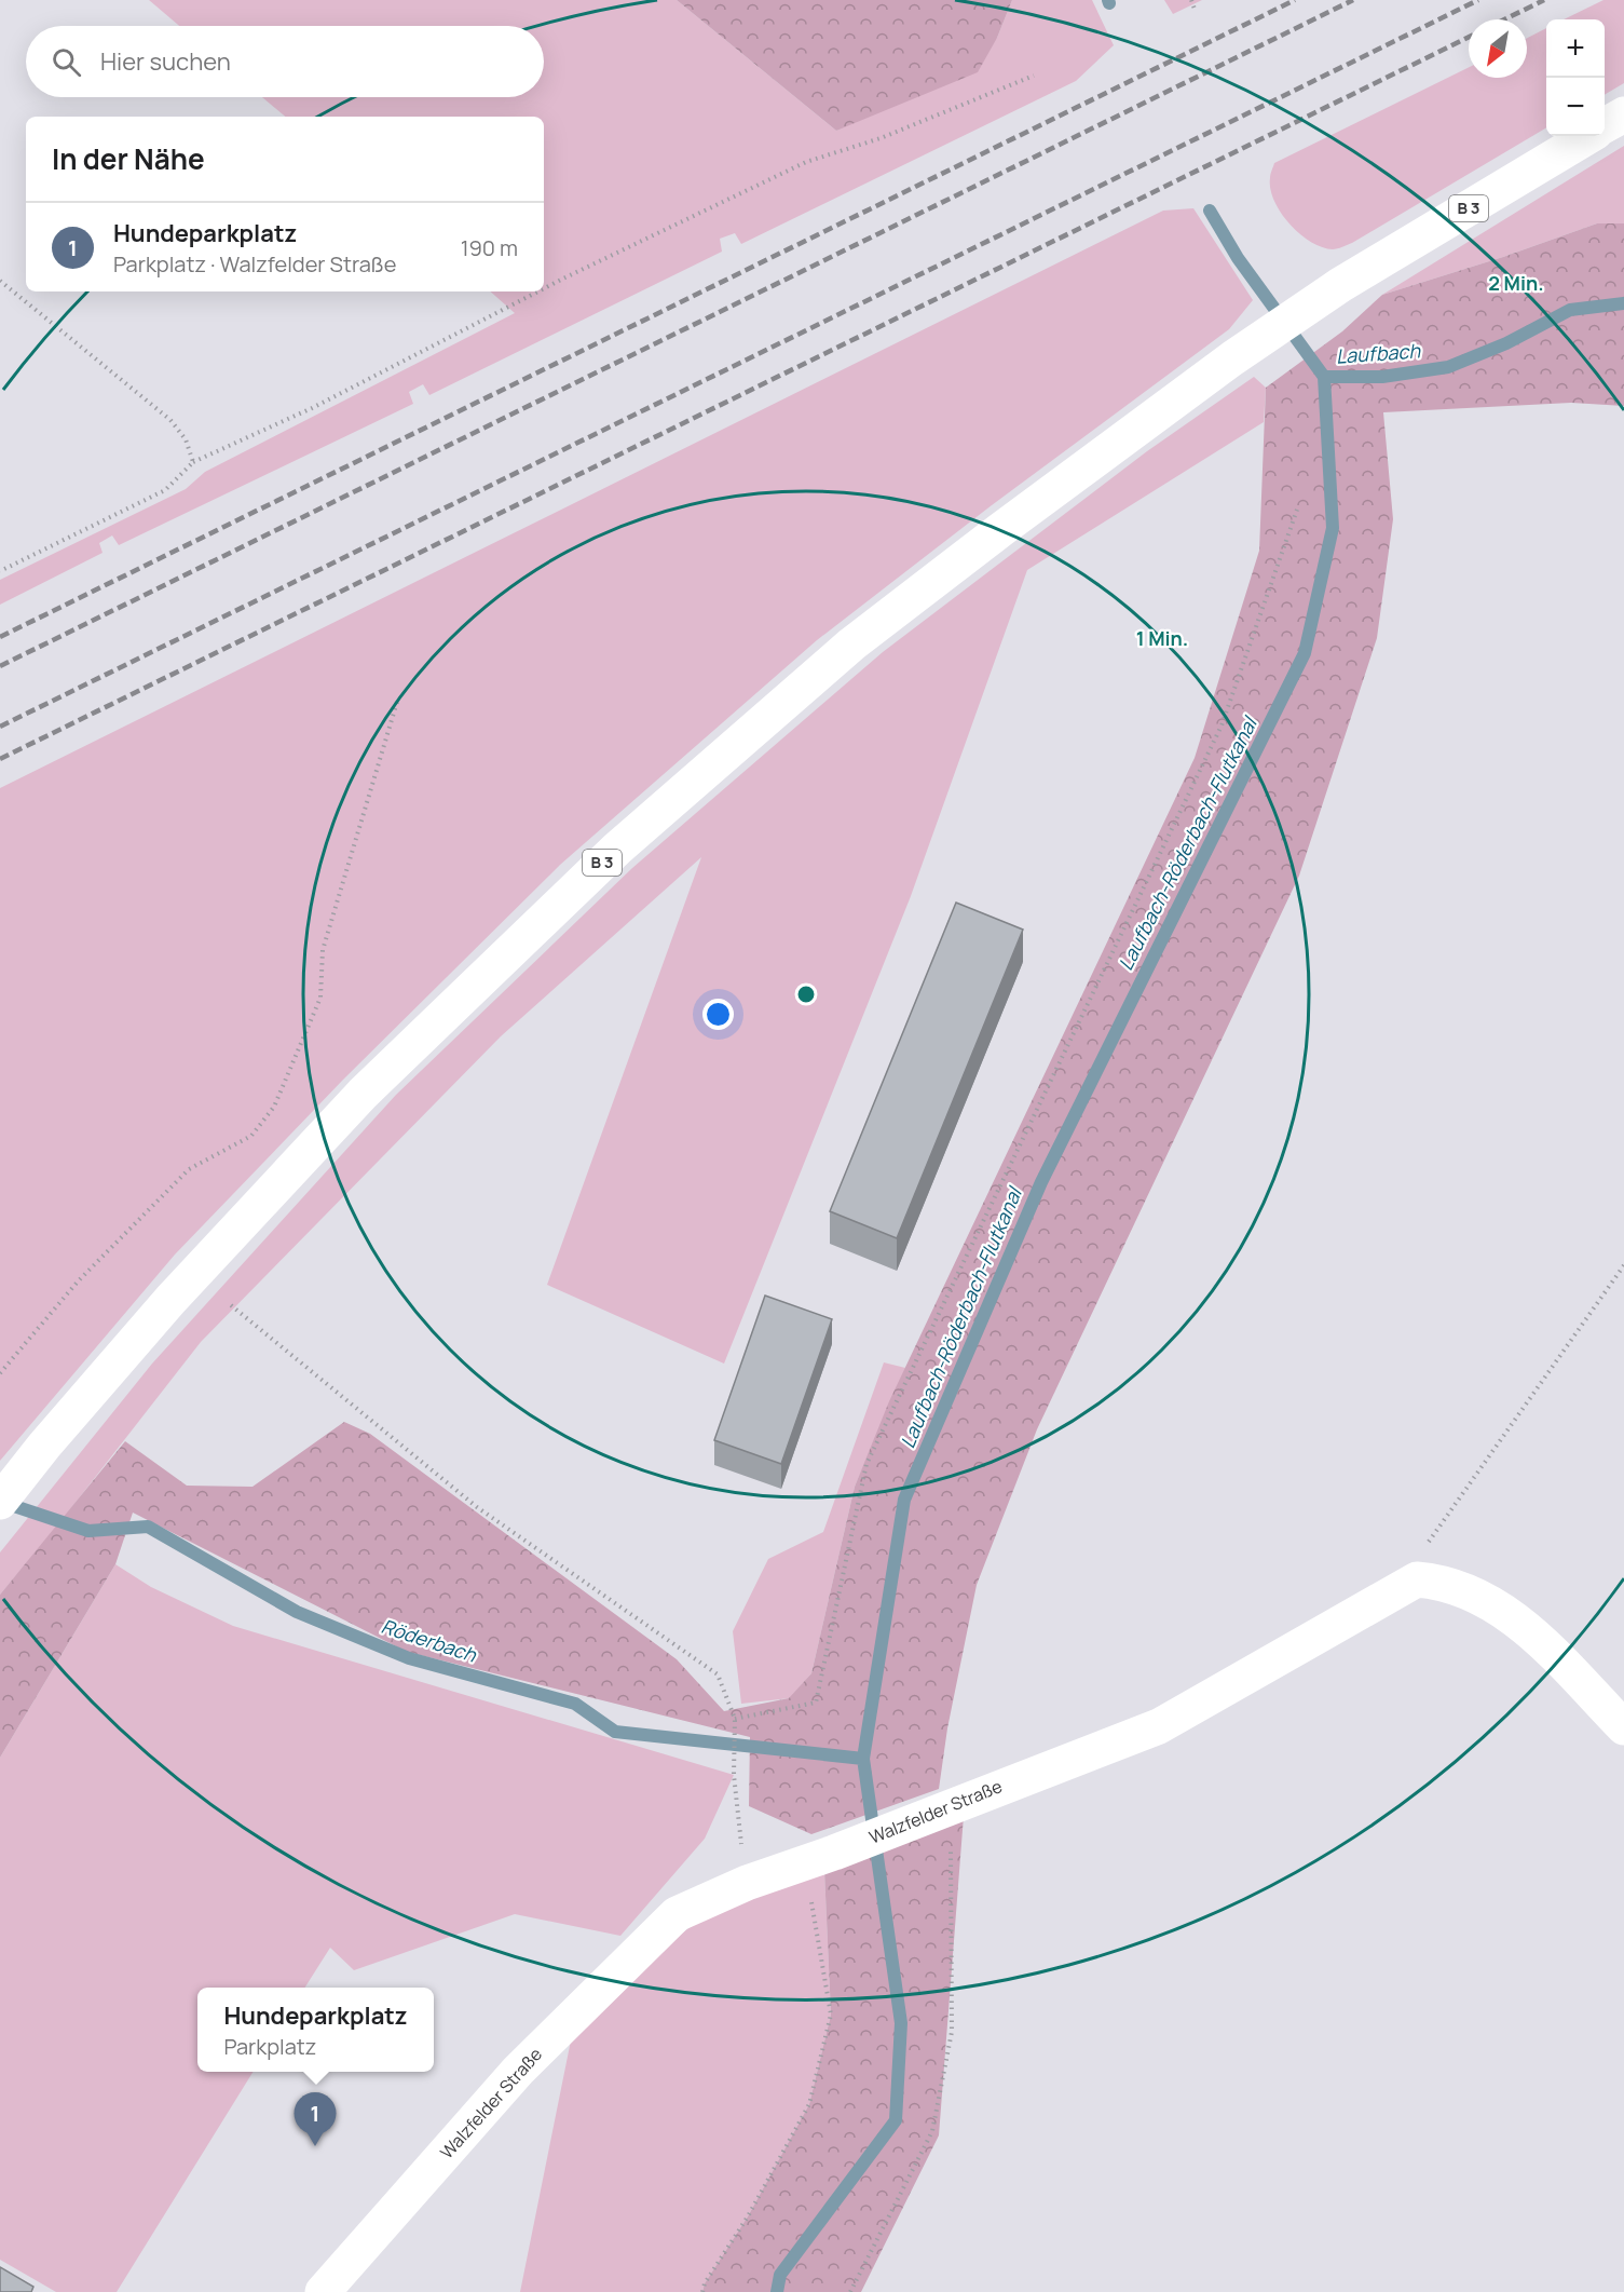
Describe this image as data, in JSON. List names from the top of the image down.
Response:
{
  "streets": {
    "main road": ["B 3", "Walzfelder Straße"]
  },
  "water": ["Laufbach", "Laufbach-Röderbach-Flutkanal", "Röderbach"],
  "north": "bottom left",
  "page": {
    "map_buttons": ["+", "−"],
    "search": "Hier suchen",
    "heading": "In der Nähe",
    "list": [
      {
        "mark": "1",
        "name": "Hundeparkplatz",
        "note": "Parkplatz · Walzfelder Straße",
        "value": "190 m"
      }
    ],
    "popup": ["Hundeparkplatz", "Parkplatz"],
    "pins": "1"
  },
  "rings": ["2 Min.", "1 Min."]
}
